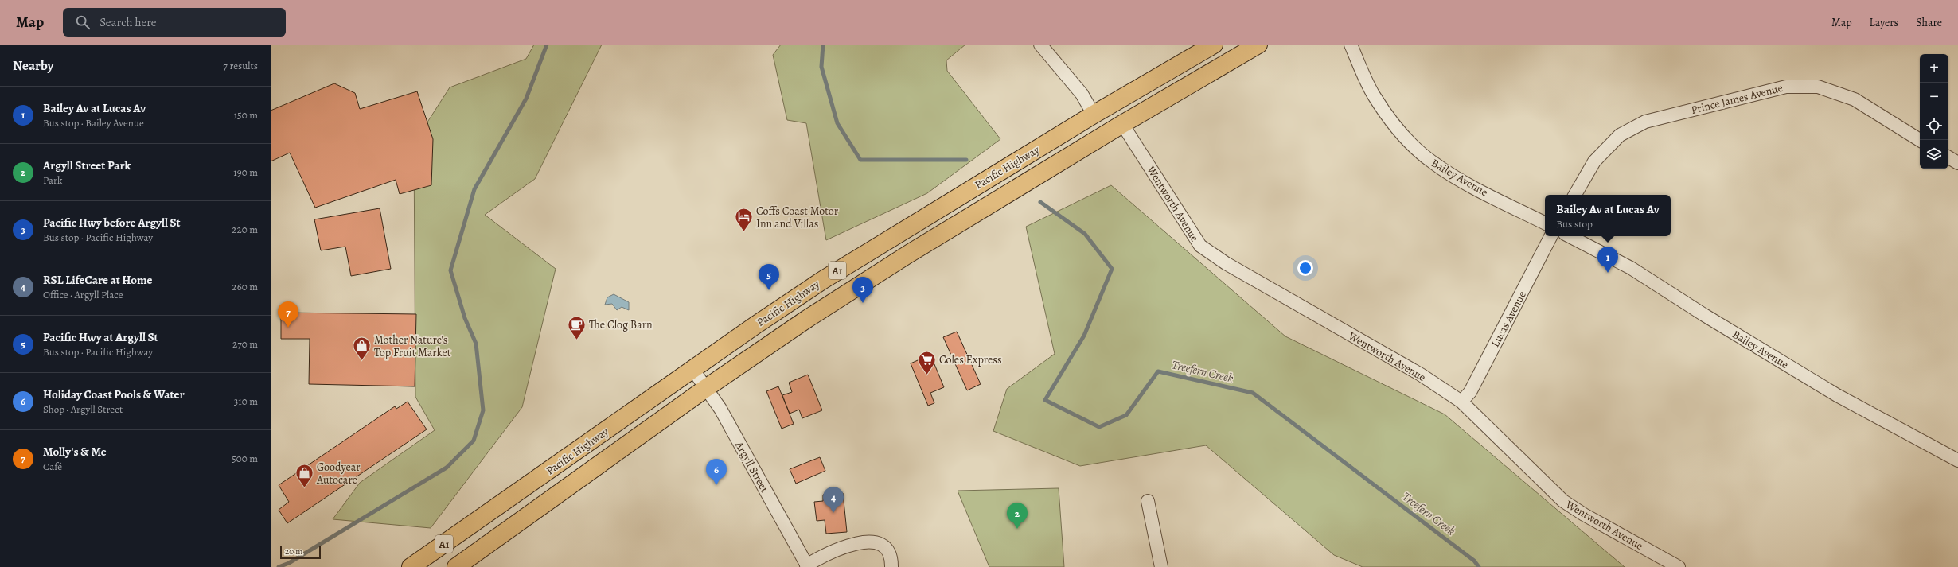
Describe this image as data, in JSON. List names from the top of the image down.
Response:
{
  "streets": {
    "highway": ["Pacific Highway", "A1"],
    "street": [
      "Prince James Avenue",
      "Bailey Avenue",
      "Wentworth Avenue",
      "Lucas Avenue",
      "Argyll Street"
    ]
  },
  "crossings": [
    ["Pacific Highway", "Wentworth Avenue"],
    ["Pacific Highway", "Argyll Street"],
    ["Wentworth Avenue", "Lucas Avenue"]
  ],
  "water": ["Treefern Creek"],
  "places": {
    "hotel": ["Coffs Coast Motor Inn and Villas"],
    "cafe": ["The Clog Barn"],
    "shop": ["Mother Nature's Top Fruit Market", "Goodyear Autocare"],
    "supermarket": ["Coles Express"]
  },
  "scale_bar": "20 m",
  "page": {
    "header": "Map",
    "search": "Search here",
    "nav": ["Map", "Layers", "Share"],
    "heading": ["Nearby", "7 results"],
    "map_buttons": ["+", "−"],
    "list": [
      {
        "mark": "1",
        "name": "Bailey Av at Lucas Av",
        "note": "Bus stop · Bailey Avenue",
        "value": "150 m"
      },
      {
        "mark": "2",
        "name": "Argyll Street Park",
        "note": "Park",
        "value": "190 m"
      },
      {
        "mark": "3",
        "name": "Pacific Hwy before Argyll St",
        "note": "Bus stop · Pacific Highway",
        "value": "220 m"
      },
      {
        "mark": "4",
        "name": "RSL LifeCare at Home",
        "note": "Office · Argyll Place",
        "value": "260 m"
      },
      {
        "mark": "5",
        "name": "Pacific Hwy at Argyll St",
        "note": "Bus stop · Pacific Highway",
        "value": "270 m"
      },
      {
        "mark": "6",
        "name": "Holiday Coast Pools & Water",
        "note": "Shop · Argyll Street",
        "value": "310 m"
      },
      {
        "mark": "7",
        "name": "Molly's & Me",
        "note": "Café",
        "value": "500 m"
      }
    ],
    "popup": ["Bailey Av at Lucas Av", "Bus stop"],
    "pins": [
      "1",
      "5",
      "3",
      "7",
      "6",
      "4",
      "2"
    ],
    "scale": "20 m"
  }
}
